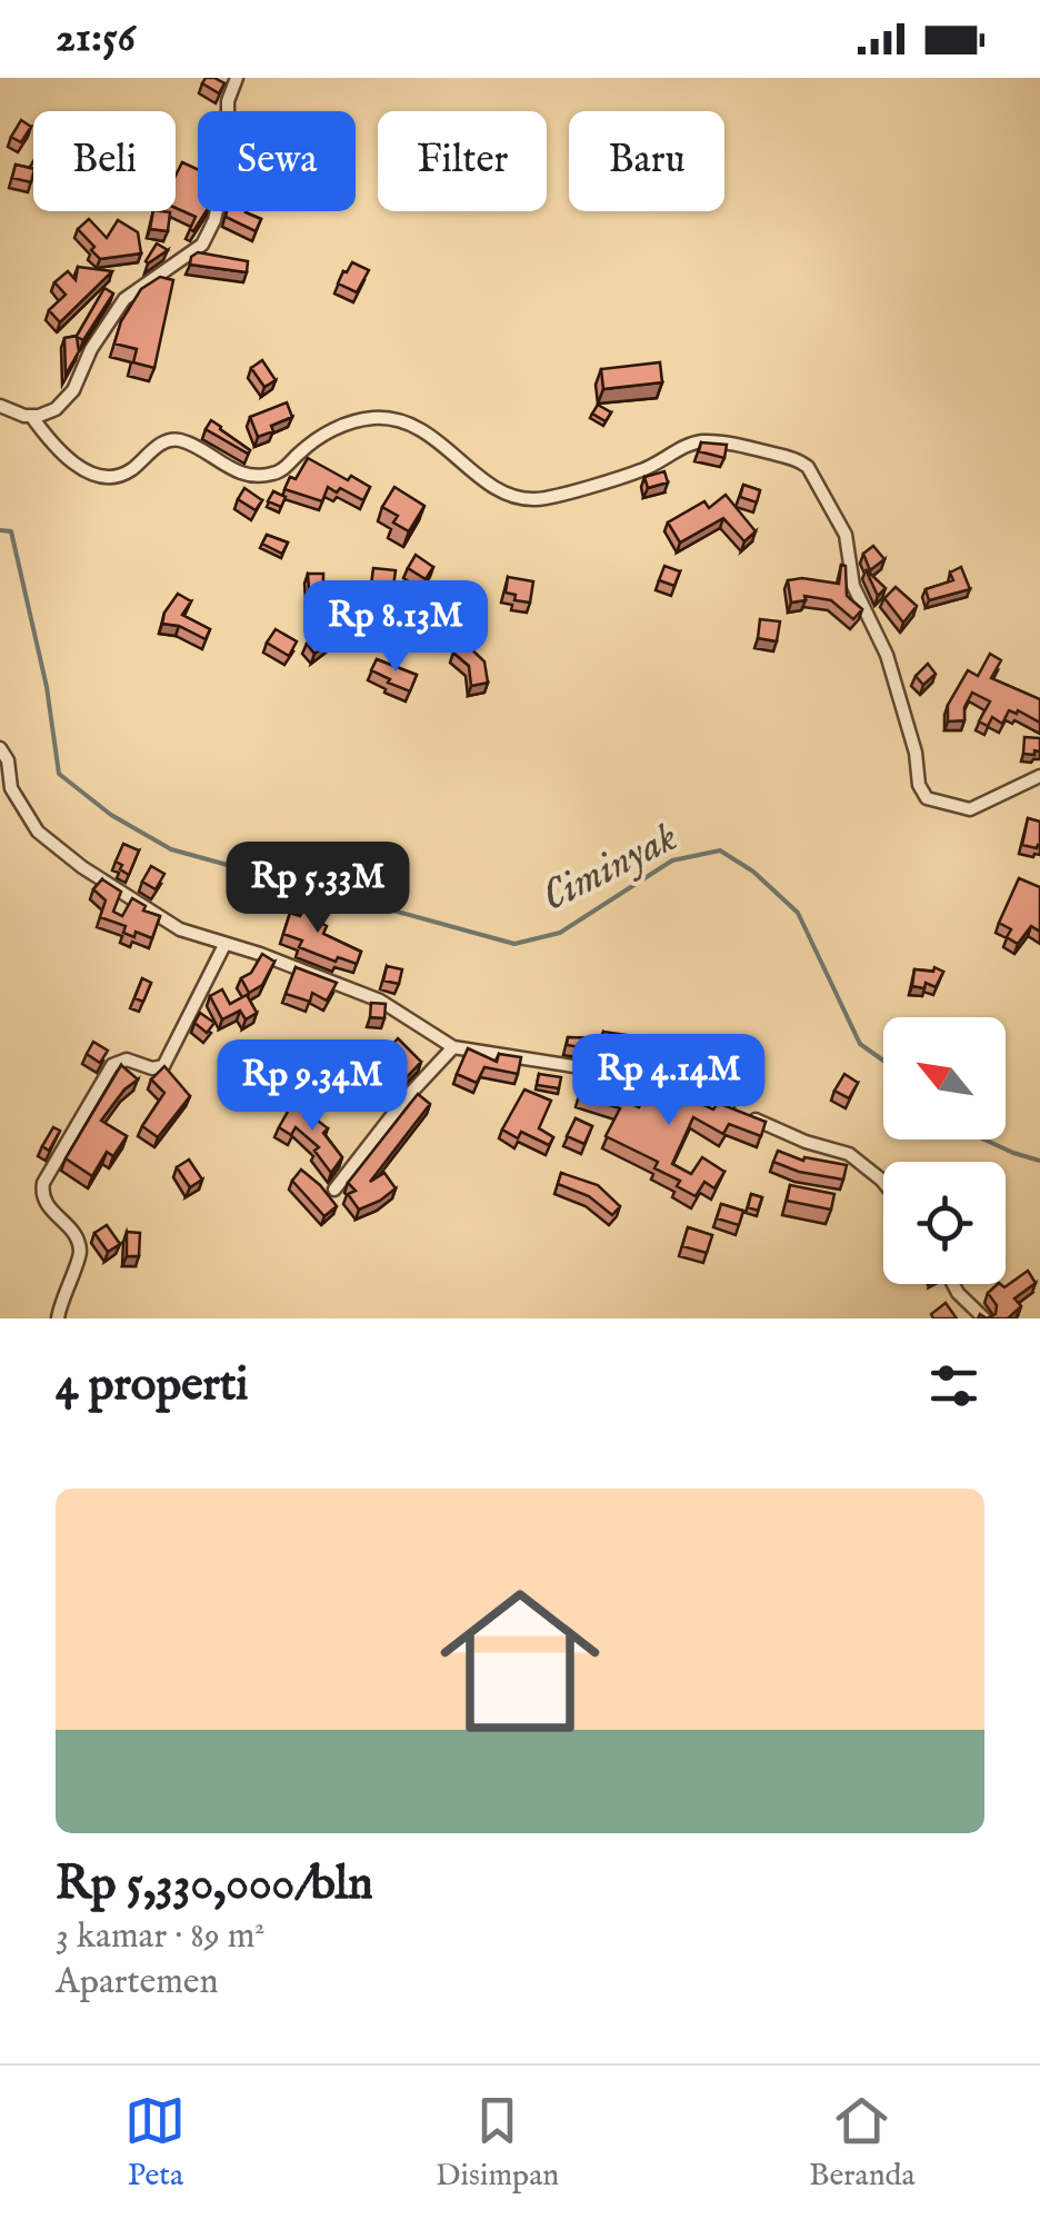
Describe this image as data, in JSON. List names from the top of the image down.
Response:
{
  "water": ["Ciminyak"],
  "north": "top left",
  "page": {
    "status": "21:56",
    "chip": [
      "Beli",
      "Sewa",
      "Filter",
      "Baru"
    ],
    "price": [
      "Rp 8.13M",
      "Rp 5.33M",
      "Rp 4.14M",
      "Rp 9.34M"
    ],
    "heading": "4 properti",
    "list": [
      {
        "name": "Rp 5,330,000/bln",
        "note": "3 kamar · 89 m² · Apartemen"
      }
    ],
    "tabs": ["Peta", "Disimpan", "Beranda"]
  }
}
